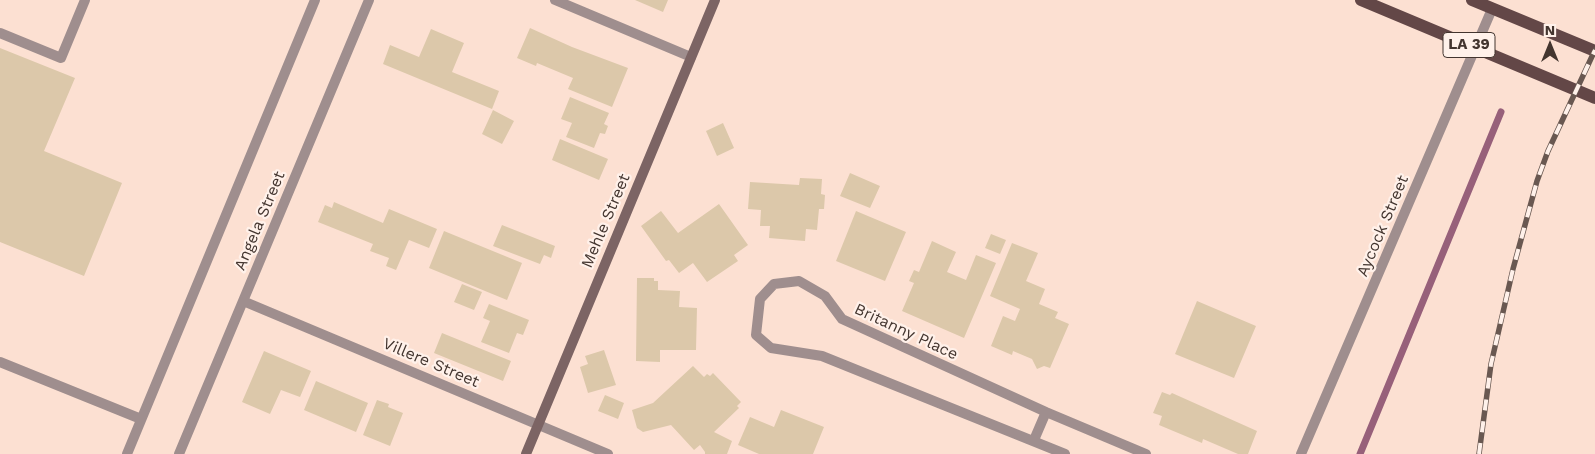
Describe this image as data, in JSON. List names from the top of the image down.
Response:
{
  "streets": {
    "main road": ["LA 39"],
    "street": [
      "Angela Street",
      "Mehle Street",
      "Aycock Street",
      "Britanny Place",
      "Villere Street"
    ]
  },
  "crossings": [
    ["LA 39", "Aycock Street"],
    ["Angela Street", "Villere Street"],
    ["Mehle Street", "Villere Street"]
  ],
  "north": "top"
}
